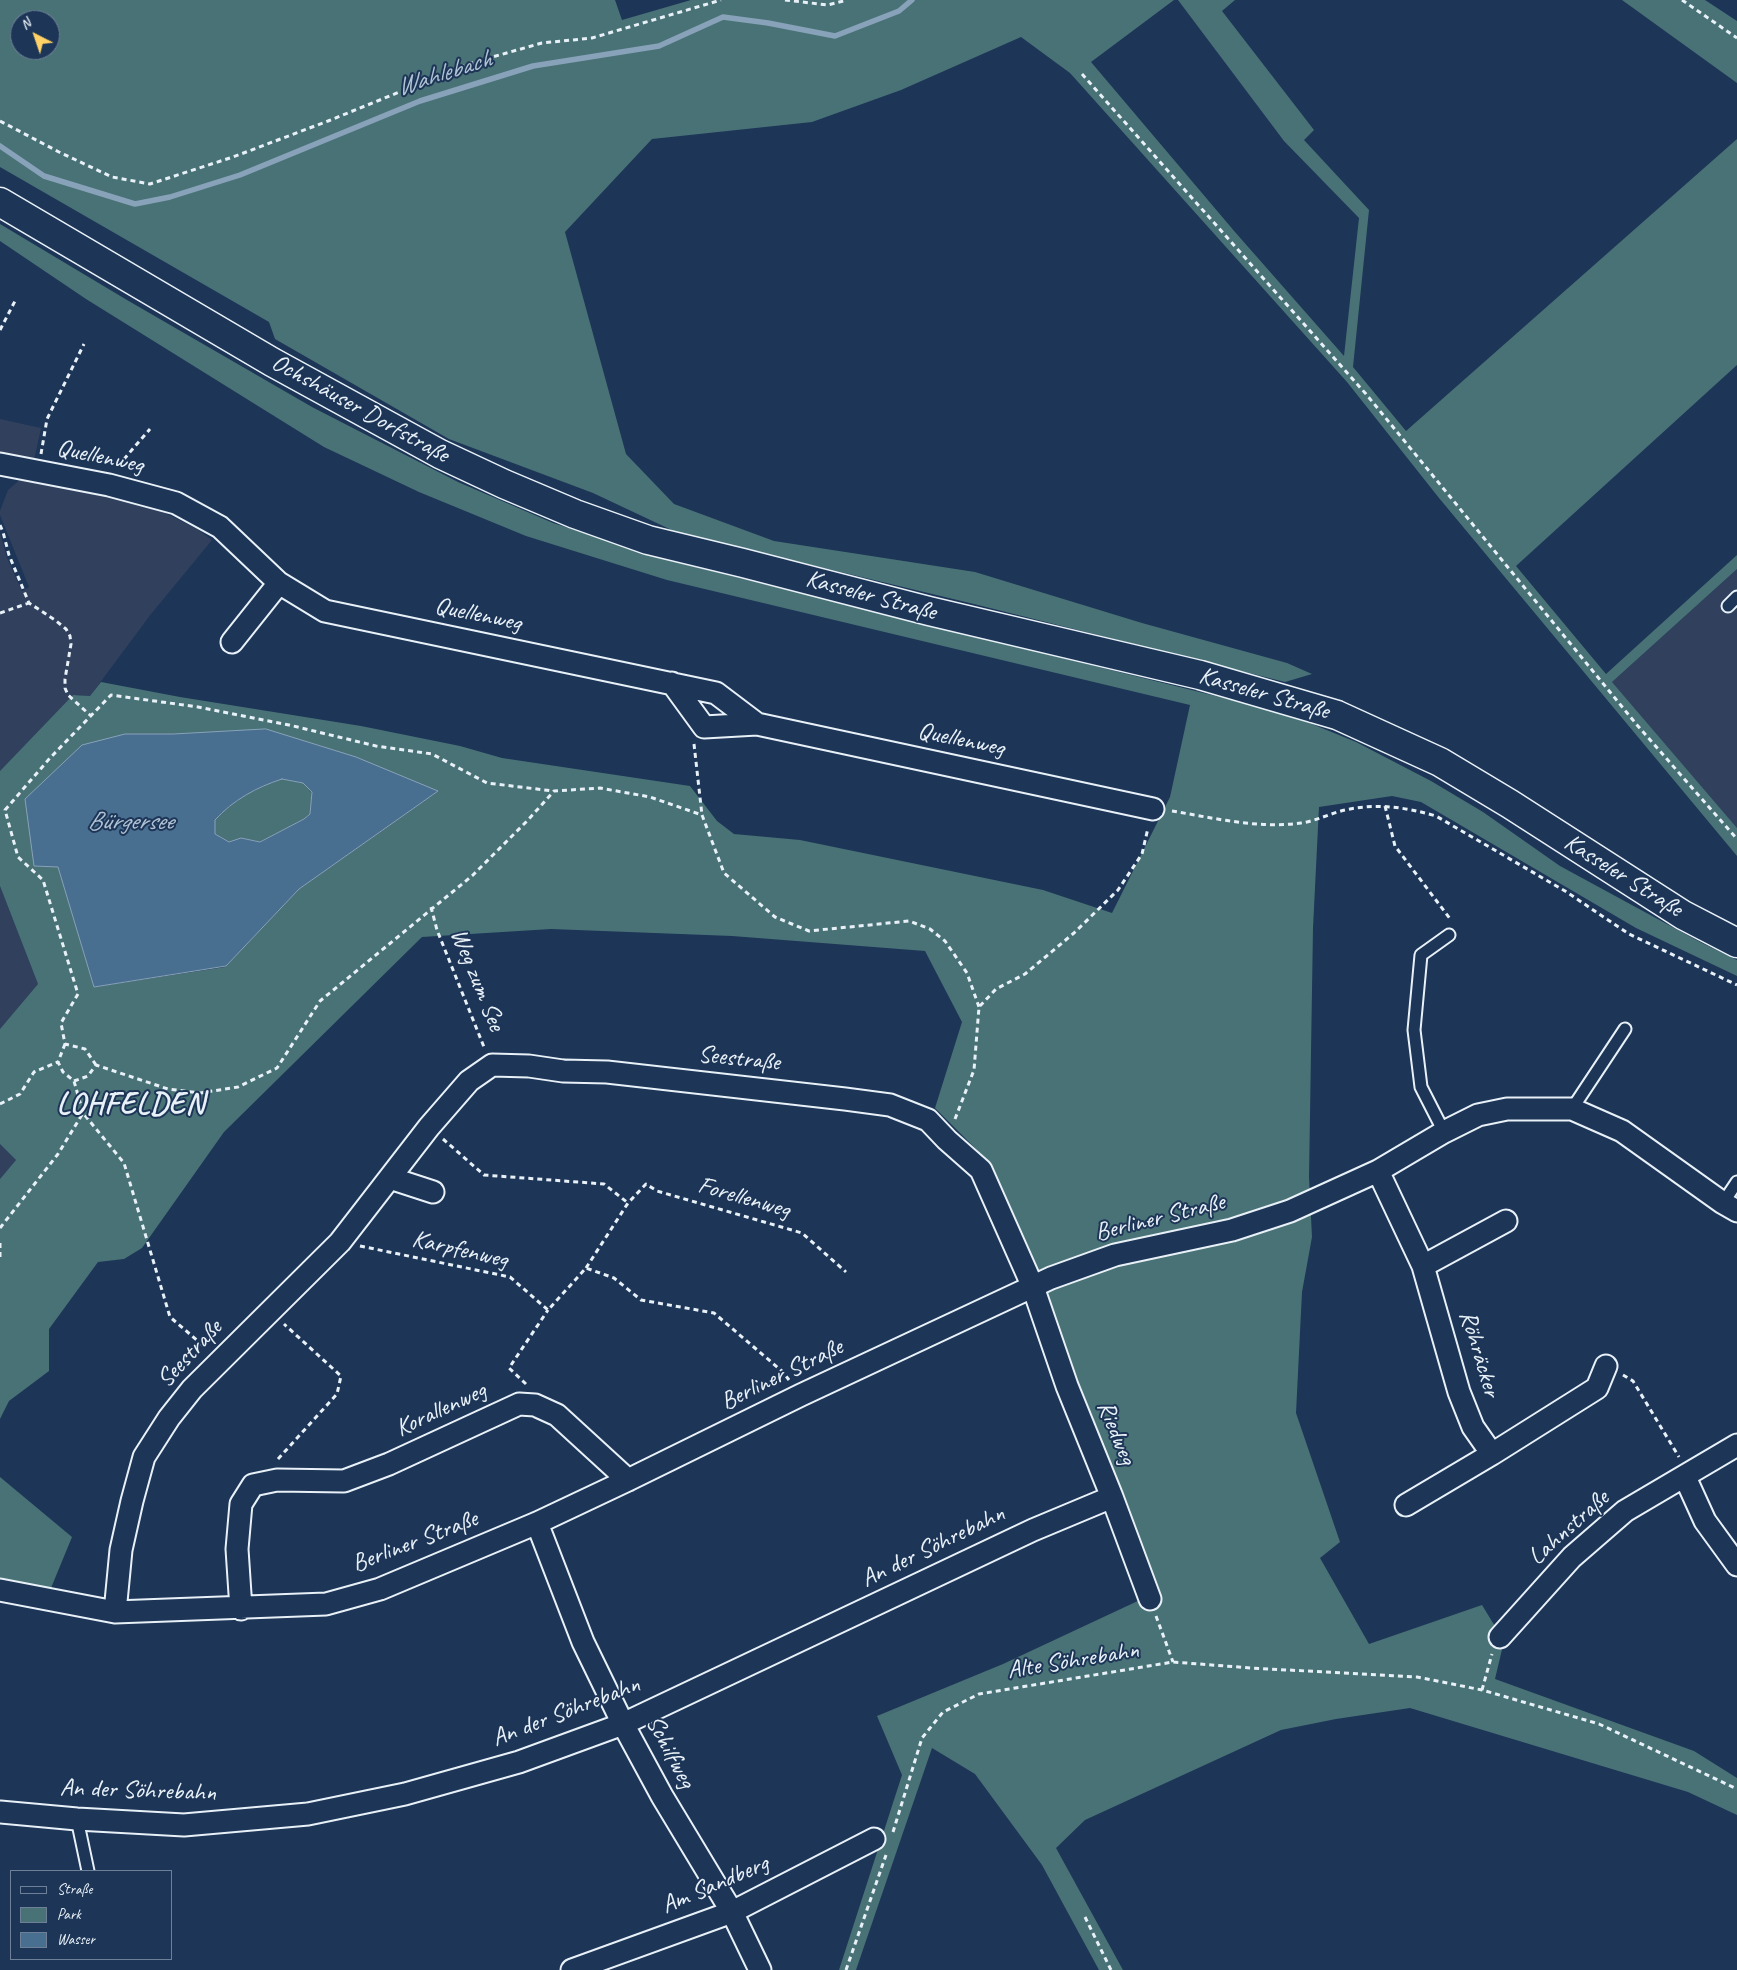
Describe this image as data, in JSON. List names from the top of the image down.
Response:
{
  "streets": {
    "main road": ["Ochshäuser Dorfstraße", "Kasseler Straße"],
    "street": [
      "Quellenweg",
      "Seestraße",
      "Berliner Straße",
      "Röhräcker",
      "Korallenweg",
      "Riedweg",
      "Lahnstraße",
      "An der Söhrebahn",
      "Schilfweg",
      "Am Sandberg"
    ],
    "path": [
      "Weg zum See",
      "Forellenweg",
      "Karpfenweg",
      "Alte Söhrebahn"
    ]
  },
  "crossings": [
    ["Ochshäuser Dorfstraße", "Kasseler Straße"],
    ["Weg zum See", "Seestraße"],
    ["Seestraße", "Berliner Straße"],
    ["Seestraße", "Karpfenweg"],
    ["Seestraße", "Riedweg"],
    ["Berliner Straße", "Röhräcker"],
    ["Berliner Straße", "Korallenweg"],
    ["Berliner Straße", "Riedweg"],
    ["Berliner Straße", "Schilfweg"],
    ["Riedweg", "An der Söhrebahn"],
    ["An der Söhrebahn", "Schilfweg"],
    ["Alte Söhrebahn", "Am Sandberg"],
    ["Schilfweg", "Am Sandberg"]
  ],
  "districts": ["LOHFELDEN"],
  "water": ["Wahlebach", "Bürgersee"],
  "legend": ["Straße", "Park", "Wasser"],
  "north": "top left"
}
